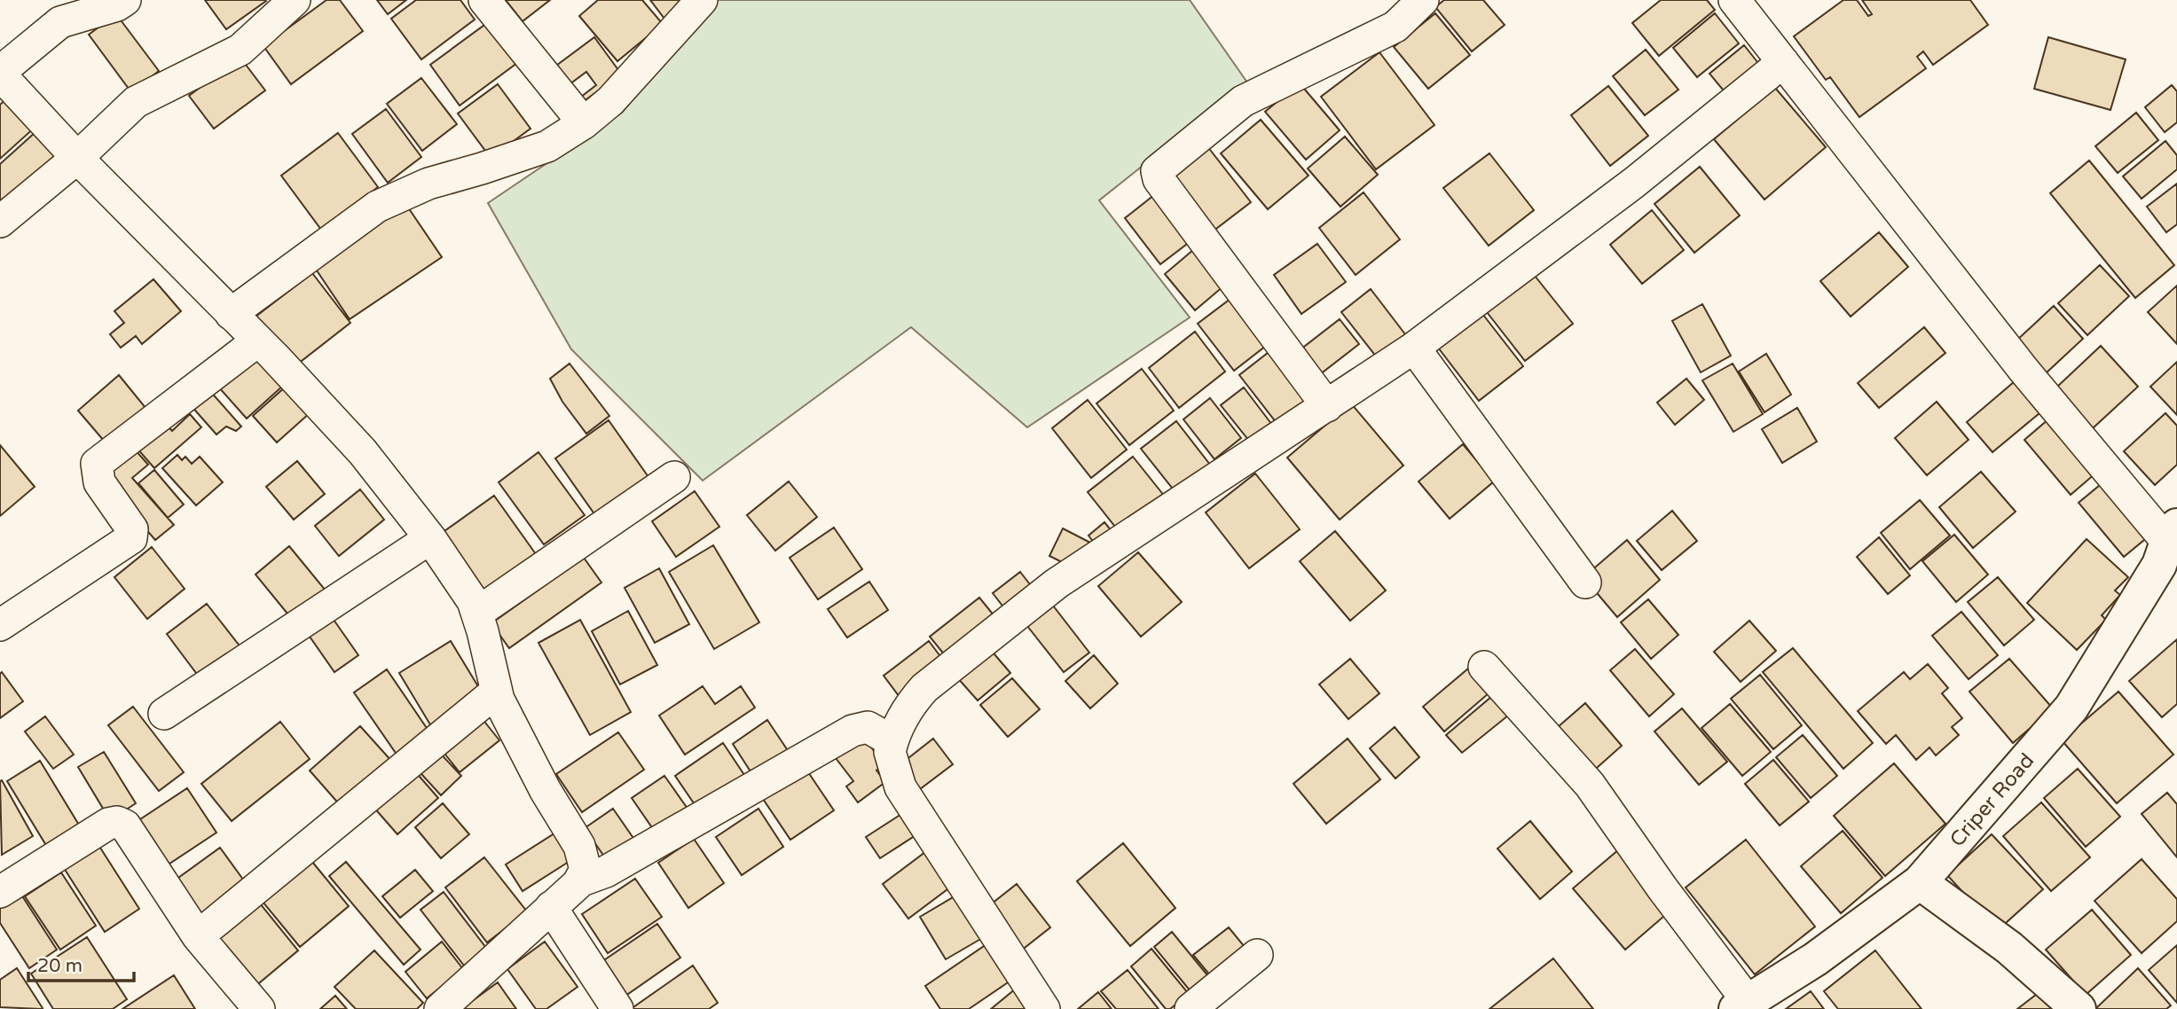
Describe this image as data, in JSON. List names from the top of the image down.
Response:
{
  "streets": {
    "main road": ["Criper Road"]
  },
  "scale_bar": "20 m"
}
